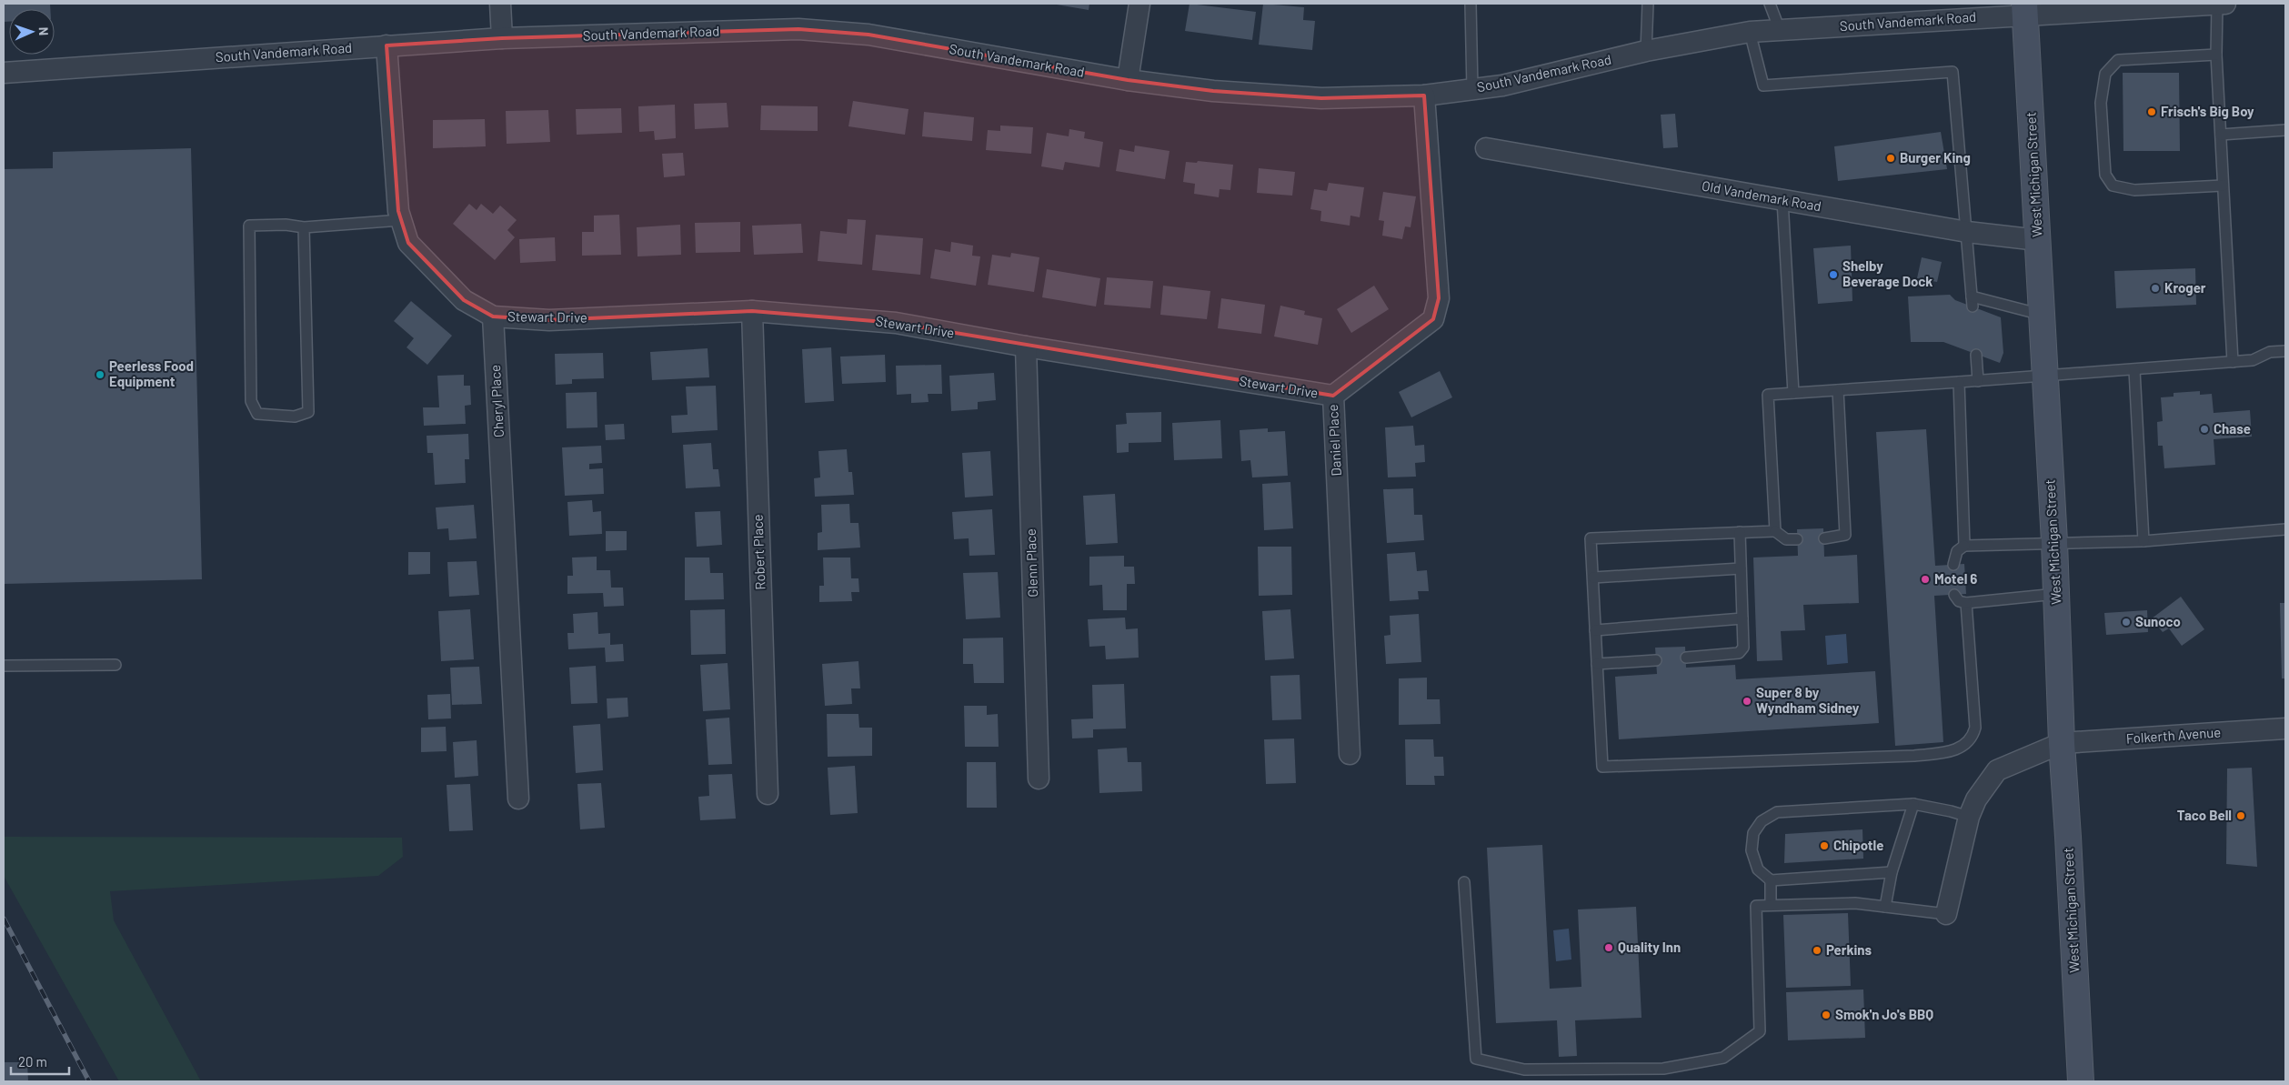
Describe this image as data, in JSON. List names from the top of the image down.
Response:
{
  "streets": {
    "main road": ["West Michigan Street"],
    "street": [
      "South Vandemark Road",
      "Old Vandemark Road",
      "Stewart Drive",
      "Cheryl Place",
      "Daniel Place",
      "Robert Place",
      "Glenn Place",
      "Folkerth Avenue"
    ]
  },
  "crossings": [
    ["South Vandemark Road", "West Michigan Street"],
    ["South Vandemark Road", "Daniel Place"],
    ["West Michigan Street", "Old Vandemark Road"],
    ["West Michigan Street", "Folkerth Avenue"],
    ["Stewart Drive", "Cheryl Place"],
    ["Stewart Drive", "Daniel Place"],
    ["Stewart Drive", "Robert Place"],
    ["Stewart Drive", "Glenn Place"]
  ],
  "places": [
    "Frisch's Big Boy",
    "Burger King",
    "Shelby Beverage Dock",
    "Kroger",
    "Peerless Food Equipment",
    "Chase",
    "Motel 6",
    "Sunoco",
    "Super 8 by Wyndham Sidney",
    "Taco Bell",
    "Chipotle",
    "Quality Inn",
    "Perkins",
    "Smok'n Jo's BBQ"
  ],
  "scale_bar": "20 m",
  "north": "right"
}
